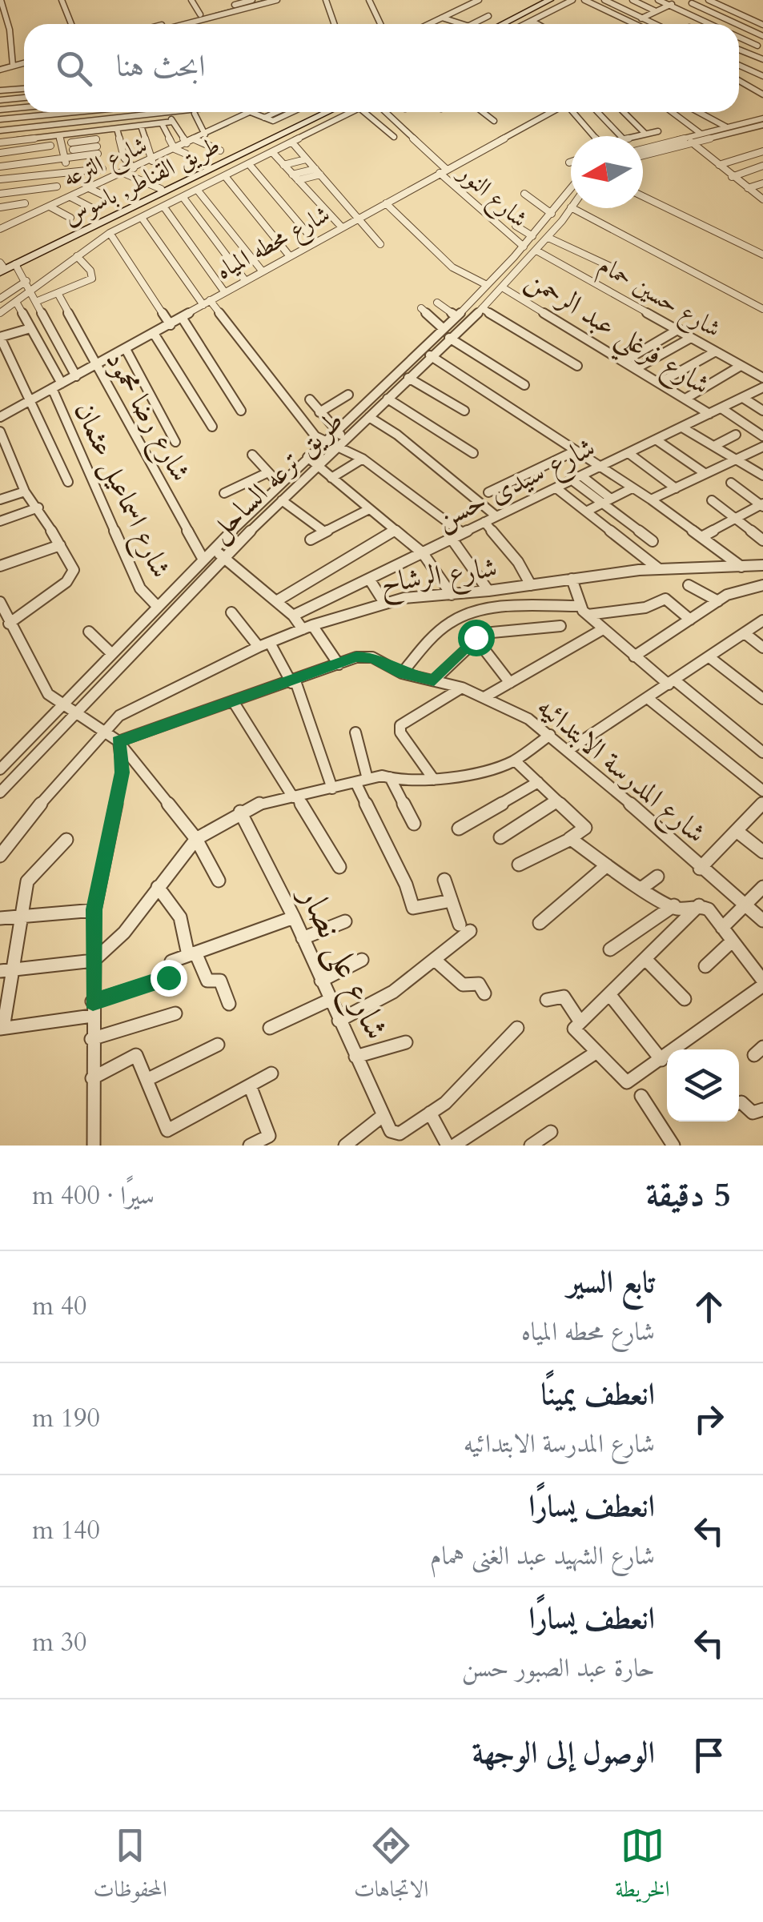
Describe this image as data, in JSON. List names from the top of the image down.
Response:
{
  "streets": {
    "main road": ["طريق القناطر, باسوس"],
    "street": [
      "شارع الترعه",
      "شارع النور",
      "شارع محطه المياه",
      "شارع حسين حمام",
      "شارع فرغلي عبد الرحمن",
      "شارع رضا محمود",
      "طريق ترعه الساحل",
      "شارع سيدى حسن",
      "شارع اسماعيل عثمان",
      "شارع الرشاح",
      "شارع المدرسة الابتدائيه",
      "شارع على نصار"
    ]
  },
  "crossings": [
    ["شارع النور", "شارع محطه المياه"],
    ["شارع النور", "طريق ترعه الساحل"],
    ["شارع محطه المياه", "شارع رضا محمود"],
    ["شارع محطه المياه", "شارع اسماعيل عثمان"],
    ["شارع حسين حمام", "طريق ترعه الساحل"],
    ["شارع فرغلي عبد الرحمن", "طريق ترعه الساحل"],
    ["شارع فرغلي عبد الرحمن", "شارع سيدى حسن"],
    ["شارع رضا محمود", "طريق ترعه الساحل"],
    ["طريق ترعه الساحل", "شارع اسماعيل عثمان"]
  ],
  "north": "left",
  "page": {
    "search": "ابحث هنا",
    "heading": ["5 دقيقة", "سيرًا · 400 m"],
    "list": [
      ["تابع السير", "شارع محطه المياه", "40 m"],
      ["انعطف يمينًا", "شارع المدرسة الابتدائيه", "190 m"],
      ["انعطف يسارًا", "شارع الشهيد عبد الغنى همام", "140 m"],
      ["انعطف يسارًا", "حارة عبد الصبور حسن", "30 m"],
      "الوصول إلى الوجهة"
    ],
    "nav": ["الخريطة", "الاتجاهات", "المحفوظات"]
  }
}
